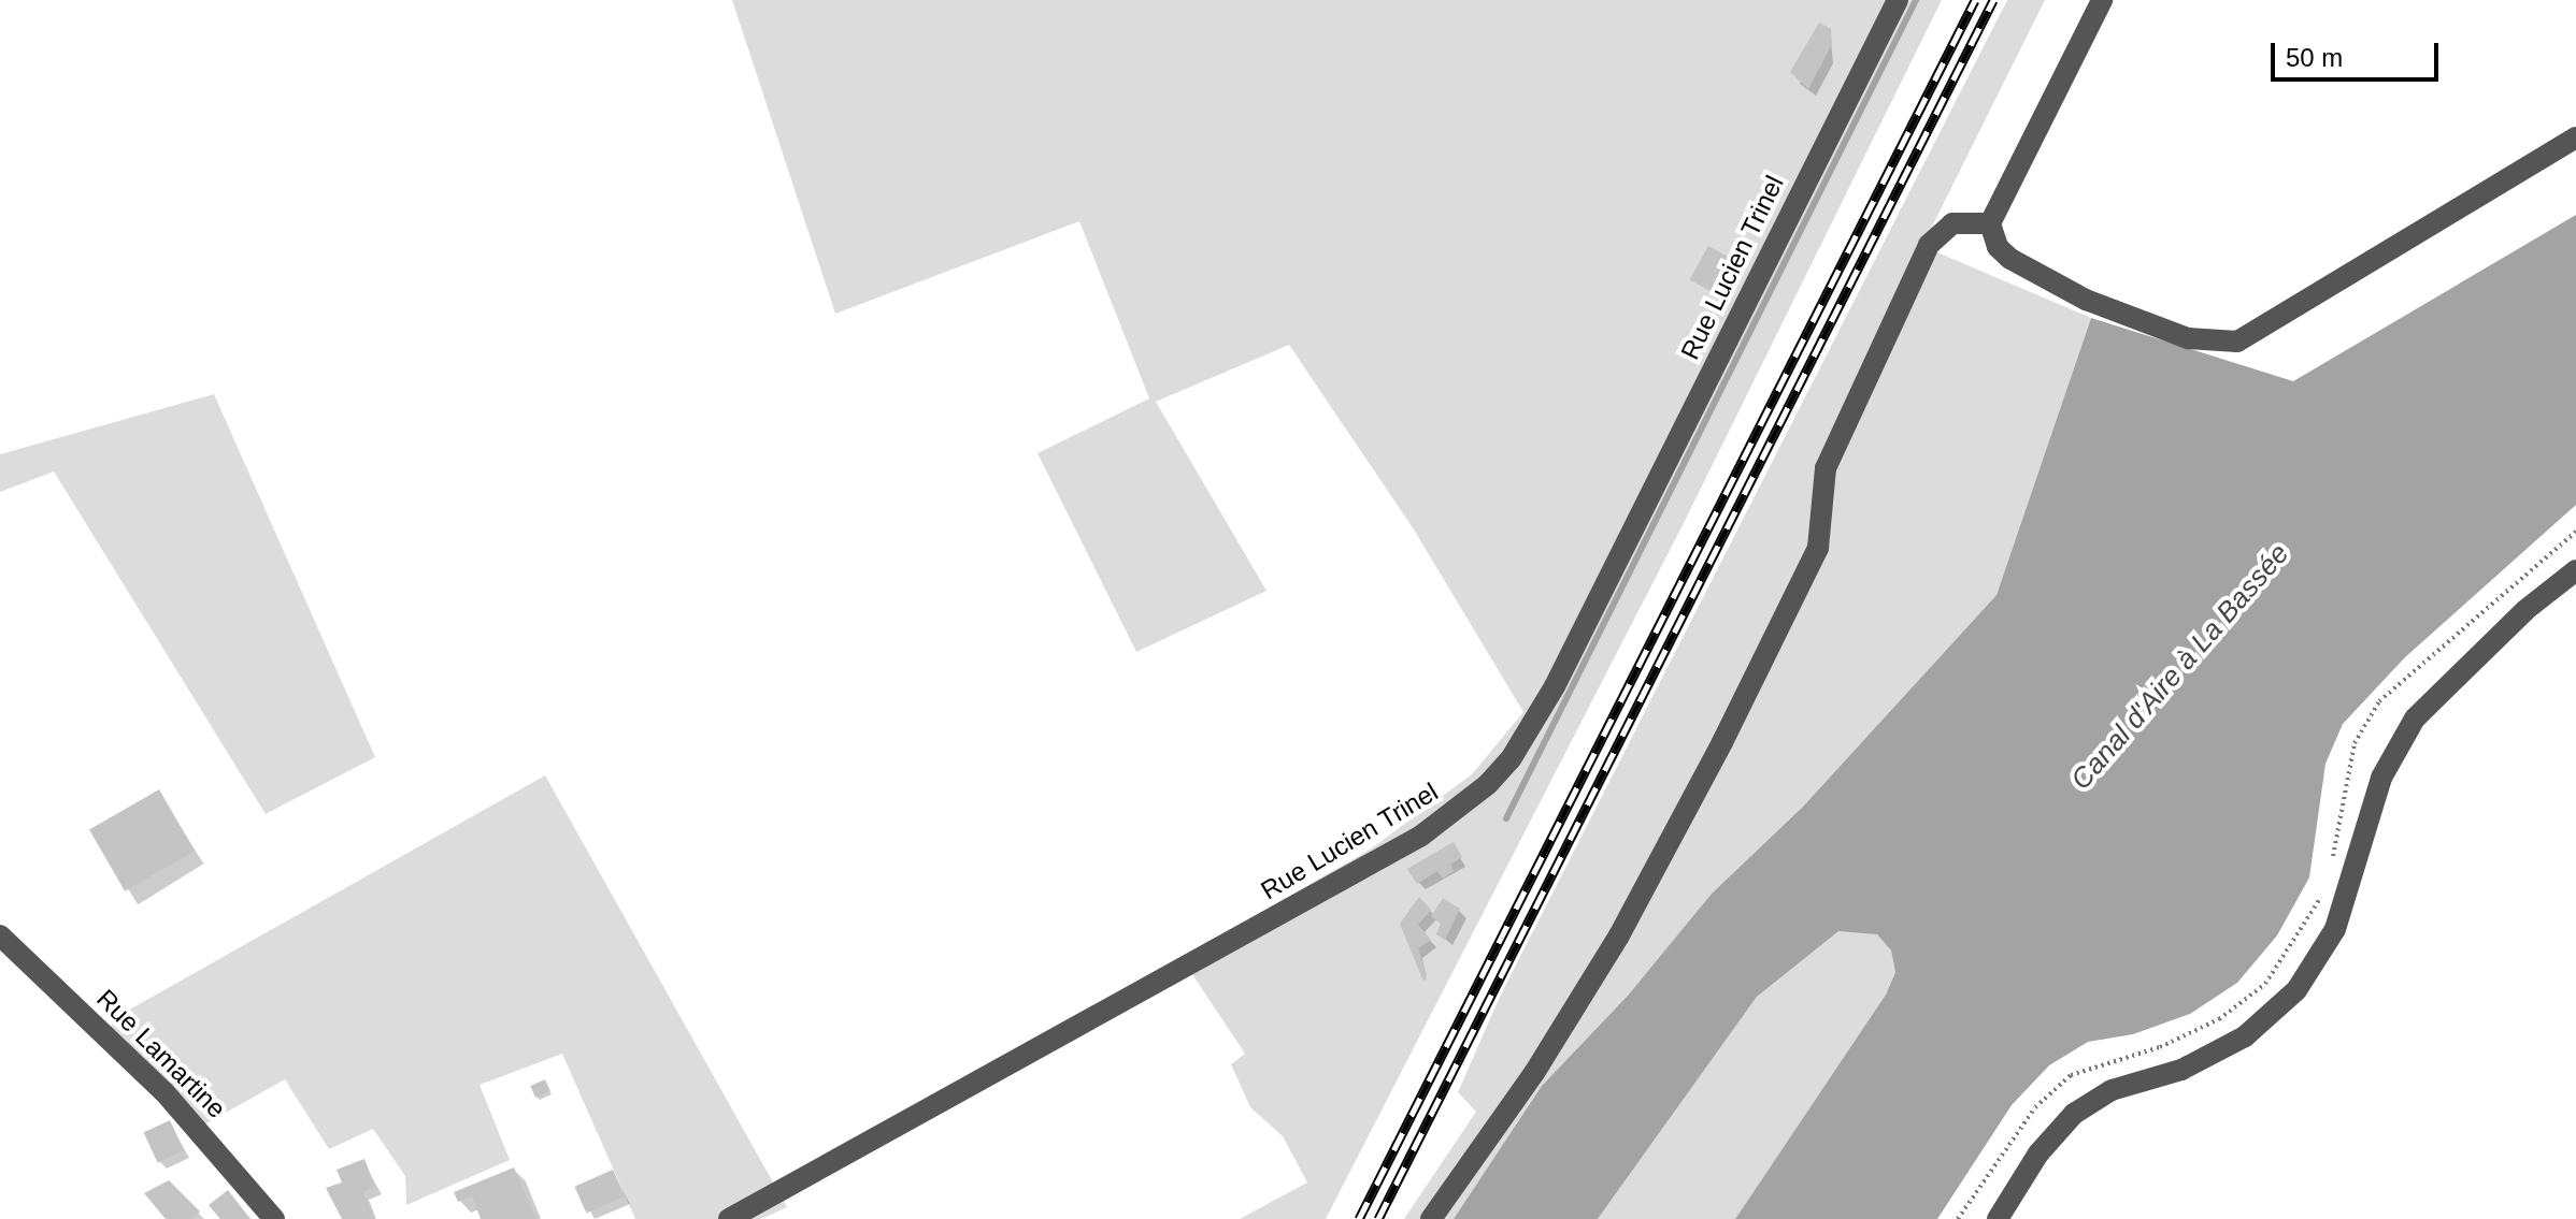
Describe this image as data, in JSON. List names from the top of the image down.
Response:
{
  "streets": {
    "street": ["Rue Lucien Trinel", "Rue Lamartine"]
  },
  "water": ["Canal d'Aire à La Bassée"],
  "scale_bar": "50 m"
}
